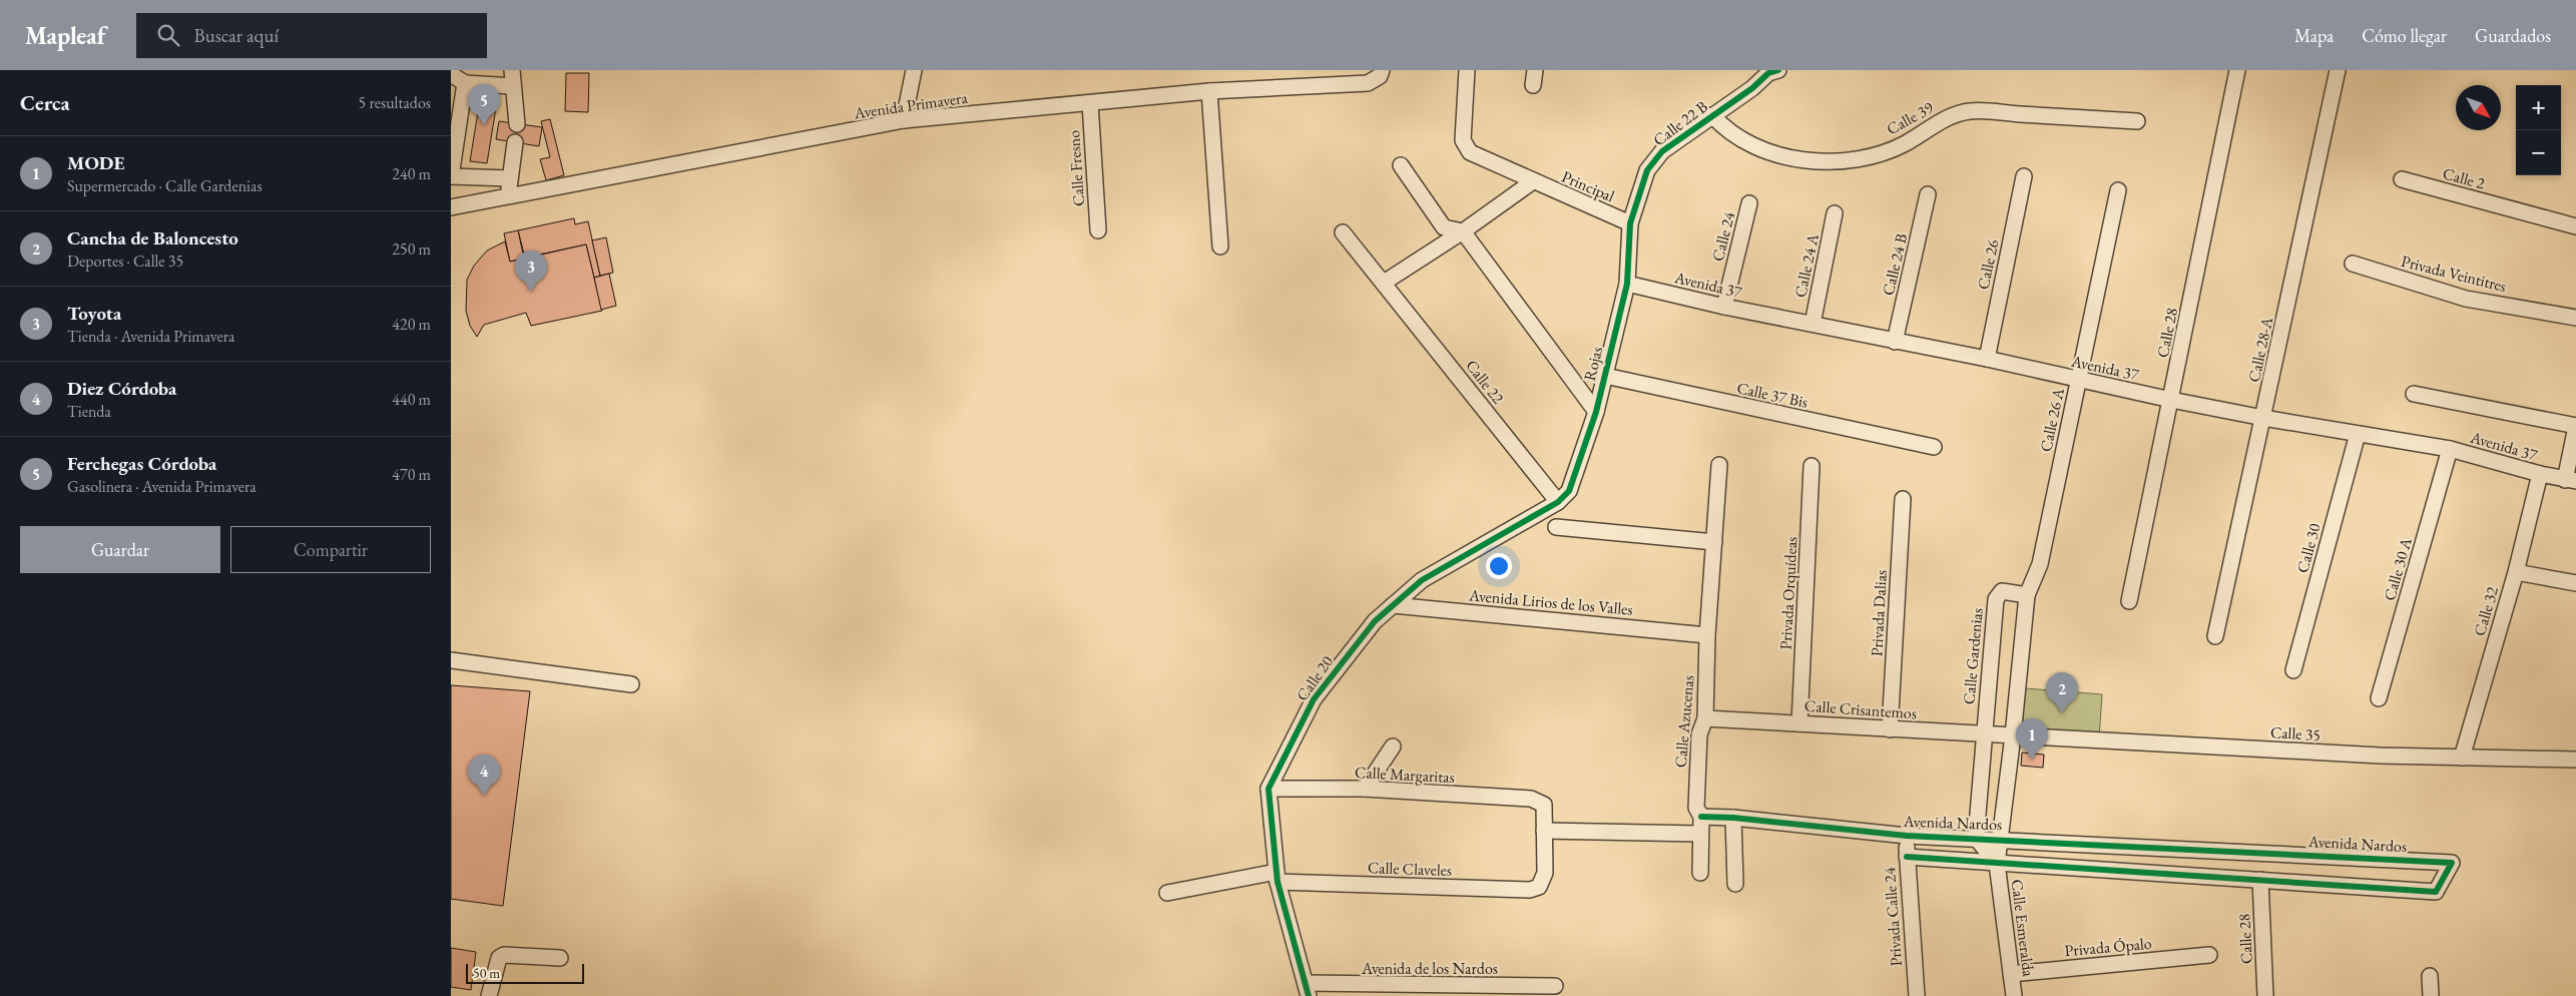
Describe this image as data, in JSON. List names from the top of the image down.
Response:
{
  "streets": {
    "street": [
      "Avenida Primavera",
      "Calle 39",
      "Calle 22 B",
      "Calle Fresno",
      "Calle 2",
      "Principal",
      "Calle 24",
      "Calle 24 B",
      "Calle 26",
      "Calle 24 A",
      "Privada Veintitres",
      "Avenida 37",
      "Calle 28",
      "Calle 28-A",
      "Rojas",
      "Calle 22",
      "Calle 37 Bis",
      "Calle 26 A",
      "Calle 30",
      "Calle 30 A",
      "Privada Orquídeas",
      "Avenida Lirios de los Valles",
      "Calle 32",
      "Privada Dalias",
      "Calle Gardenias",
      "Calle 20",
      "Calle Crisantemos",
      "Calle Azucenas",
      "Calle 35",
      "Calle Margaritas",
      "Avenida Nardos",
      "Calle Claveles",
      "Privada Calle 24",
      "Calle Esmeralda",
      "Privada Ópalo",
      "Avenida de los Nardos"
    ]
  },
  "crossings": [
    ["Avenida Primavera", "Calle Fresno"],
    ["Calle 39", "Calle 22 B"],
    ["Calle 22 B", "Principal"],
    ["Calle 22 B", "Rojas"],
    ["Principal", "Rojas"],
    ["Calle 24", "Avenida 37"],
    ["Calle 24 B", "Avenida 37"],
    ["Calle 26", "Avenida 37"],
    ["Calle 24 A", "Avenida 37"],
    ["Avenida 37", "Calle 28"],
    ["Avenida 37", "Calle 28-A"],
    ["Avenida 37", "Rojas"],
    ["Avenida 37", "Calle 26 A"],
    ["Avenida 37", "Calle 30"],
    ["Avenida 37", "Calle 30 A"],
    ["Avenida 37", "Calle 32"],
    ["Calle 28", "Avenida Nardos"],
    ["Rojas", "Calle 22"],
    ["Rojas", "Calle 37 Bis"],
    ["Rojas", "Calle 20"],
    ["Calle 22", "Calle 20"],
    ["Calle 26 A", "Calle Gardenias"],
    ["Privada Orquídeas", "Calle Crisantemos"],
    ["Avenida Lirios de los Valles", "Calle 20"],
    ["Avenida Lirios de los Valles", "Calle Azucenas"],
    ["Calle 32", "Calle 35"],
    ["Privada Dalias", "Calle Crisantemos"],
    ["Calle Gardenias", "Calle Crisantemos"],
    ["Calle Gardenias", "Avenida Nardos"],
    ["Calle 20", "Calle Margaritas"],
    ["Calle Crisantemos", "Calle Azucenas"],
    ["Calle Crisantemos", "Calle 35"],
    ["Calle Azucenas", "Avenida Nardos"],
    ["Calle Margaritas", "Calle Claveles"],
    ["Avenida Nardos", "Privada Calle 24"],
    ["Avenida Nardos", "Calle Esmeralda"],
    ["Calle Esmeralda", "Privada Ópalo"]
  ],
  "scale_bar": "50 m",
  "north": "bottom right",
  "page": {
    "header": "Mapleaf",
    "search": "Buscar aquí",
    "nav": ["Mapa", "Cómo llegar", "Guardados"],
    "heading": ["Cerca", "5 resultados"],
    "pins": [
      "5",
      "3",
      "2",
      "1",
      "4"
    ],
    "map_buttons": ["+", "−"],
    "list": [
      {
        "mark": "1",
        "name": "MODE",
        "note": "Supermercado · Calle Gardenias",
        "value": "240 m"
      },
      {
        "mark": "2",
        "name": "Cancha de Baloncesto",
        "note": "Deportes · Calle 35",
        "value": "250 m"
      },
      {
        "mark": "3",
        "name": "Toyota",
        "note": "Tienda · Avenida Primavera",
        "value": "420 m"
      },
      {
        "mark": "4",
        "name": "Diez Córdoba",
        "note": "Tienda",
        "value": "440 m"
      },
      {
        "mark": "5",
        "name": "Ferchegas Córdoba",
        "note": "Gasolinera · Avenida Primavera",
        "value": "470 m"
      }
    ],
    "buttons": ["Guardar", "Compartir"],
    "scale": "50 m"
  }
}
